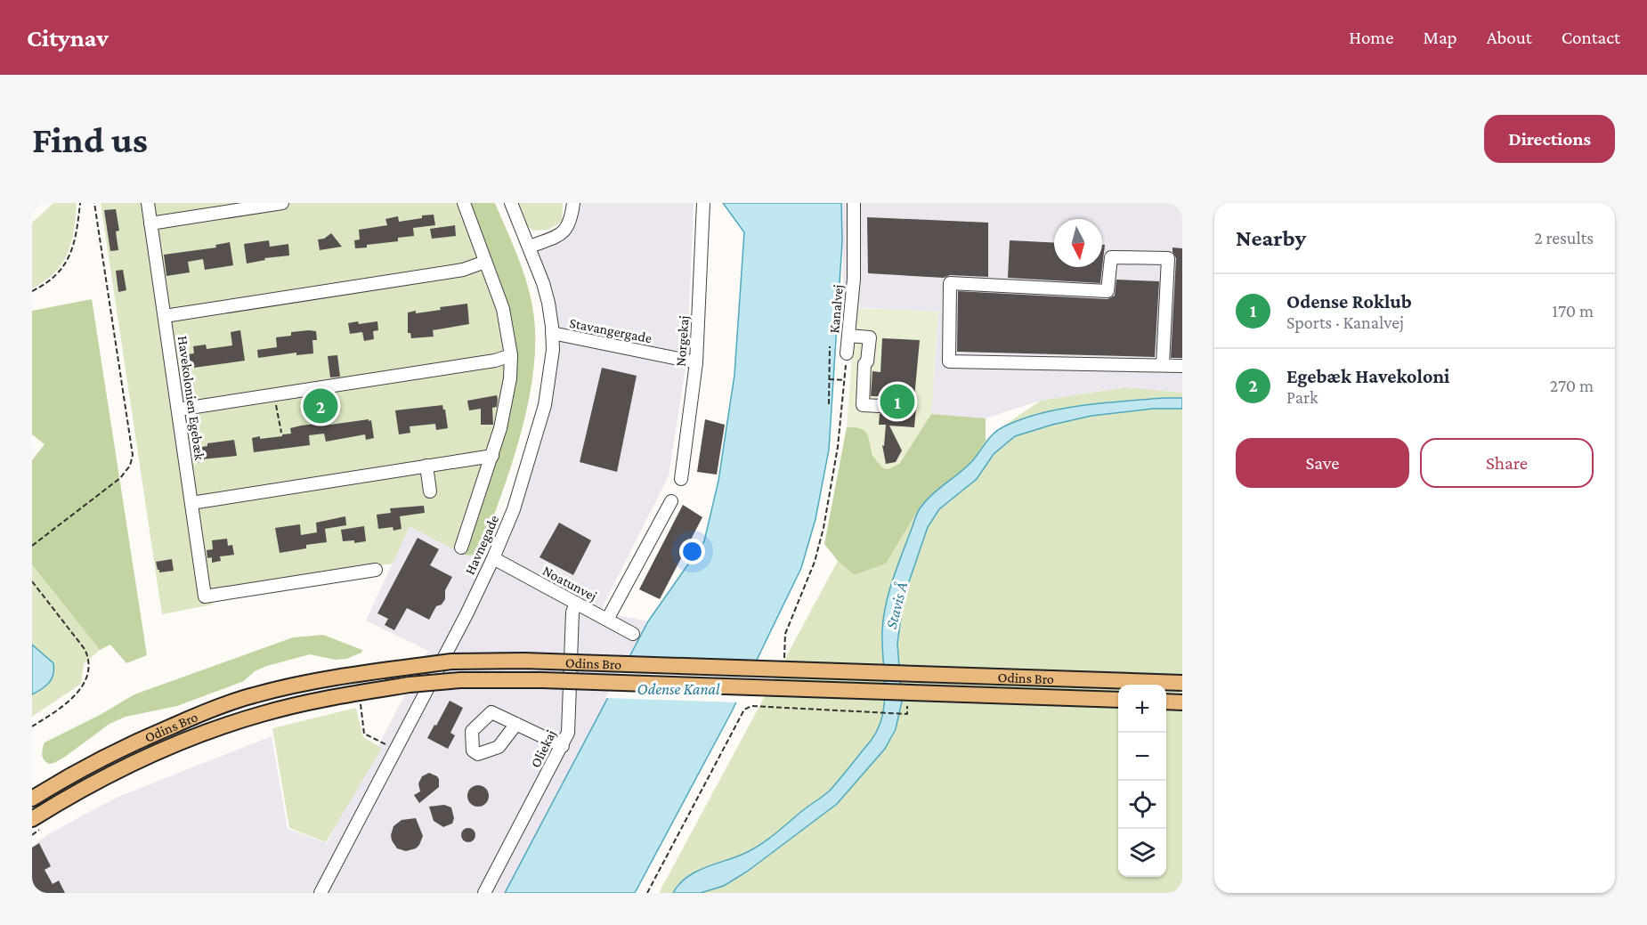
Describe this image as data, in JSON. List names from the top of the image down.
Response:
{
  "streets": {
    "main road": ["Odins Bro"],
    "street": [
      "Kanalvej",
      "Stavangergade",
      "Norgekaj",
      "Havekolonien Egebæk",
      "Havnegade",
      "Noatunvej",
      "Oliekaj"
    ]
  },
  "crossings": [
    ["Stavangergade", "Norgekaj"],
    ["Stavangergade", "Havnegade"],
    ["Havnegade", "Noatunvej"],
    ["Noatunvej", "Oliekaj"]
  ],
  "water": ["Stavis Å", "Odense Kanal"],
  "north": "bottom",
  "page": {
    "header": "Citynav",
    "nav": [
      "Home",
      "Map",
      "About",
      "Contact"
    ],
    "buttons": [
      "Directions",
      ["Save", "Share"]
    ],
    "title": "Find us",
    "heading": ["Nearby", "2 results"],
    "list": [
      {
        "mark": "1",
        "name": "Odense Roklub",
        "note": "Sports · Kanalvej",
        "value": "170 m"
      },
      {
        "mark": "2",
        "name": "Egebæk Havekoloni",
        "note": "Park",
        "value": "270 m"
      }
    ],
    "pins": ["1", "2"],
    "map_buttons": ["+", "−"]
  }
}
